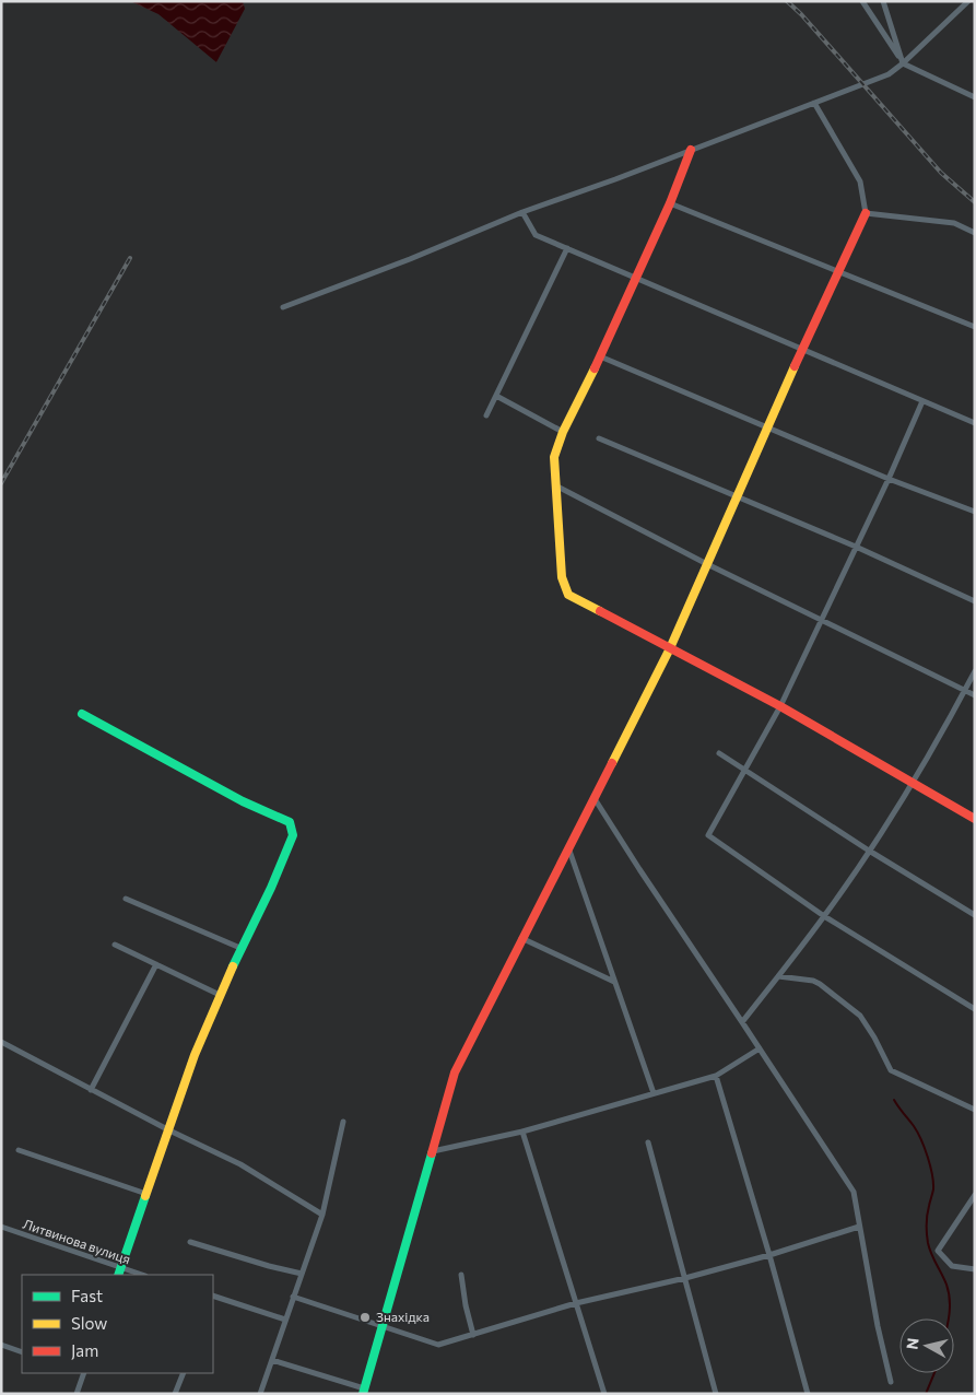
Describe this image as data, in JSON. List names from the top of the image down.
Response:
{
  "streets": {
    "street": ["Литвинова вулиця"]
  },
  "places": ["Знахідка"],
  "legend": ["Fast", "Slow", "Jam"],
  "north": "left"
}
